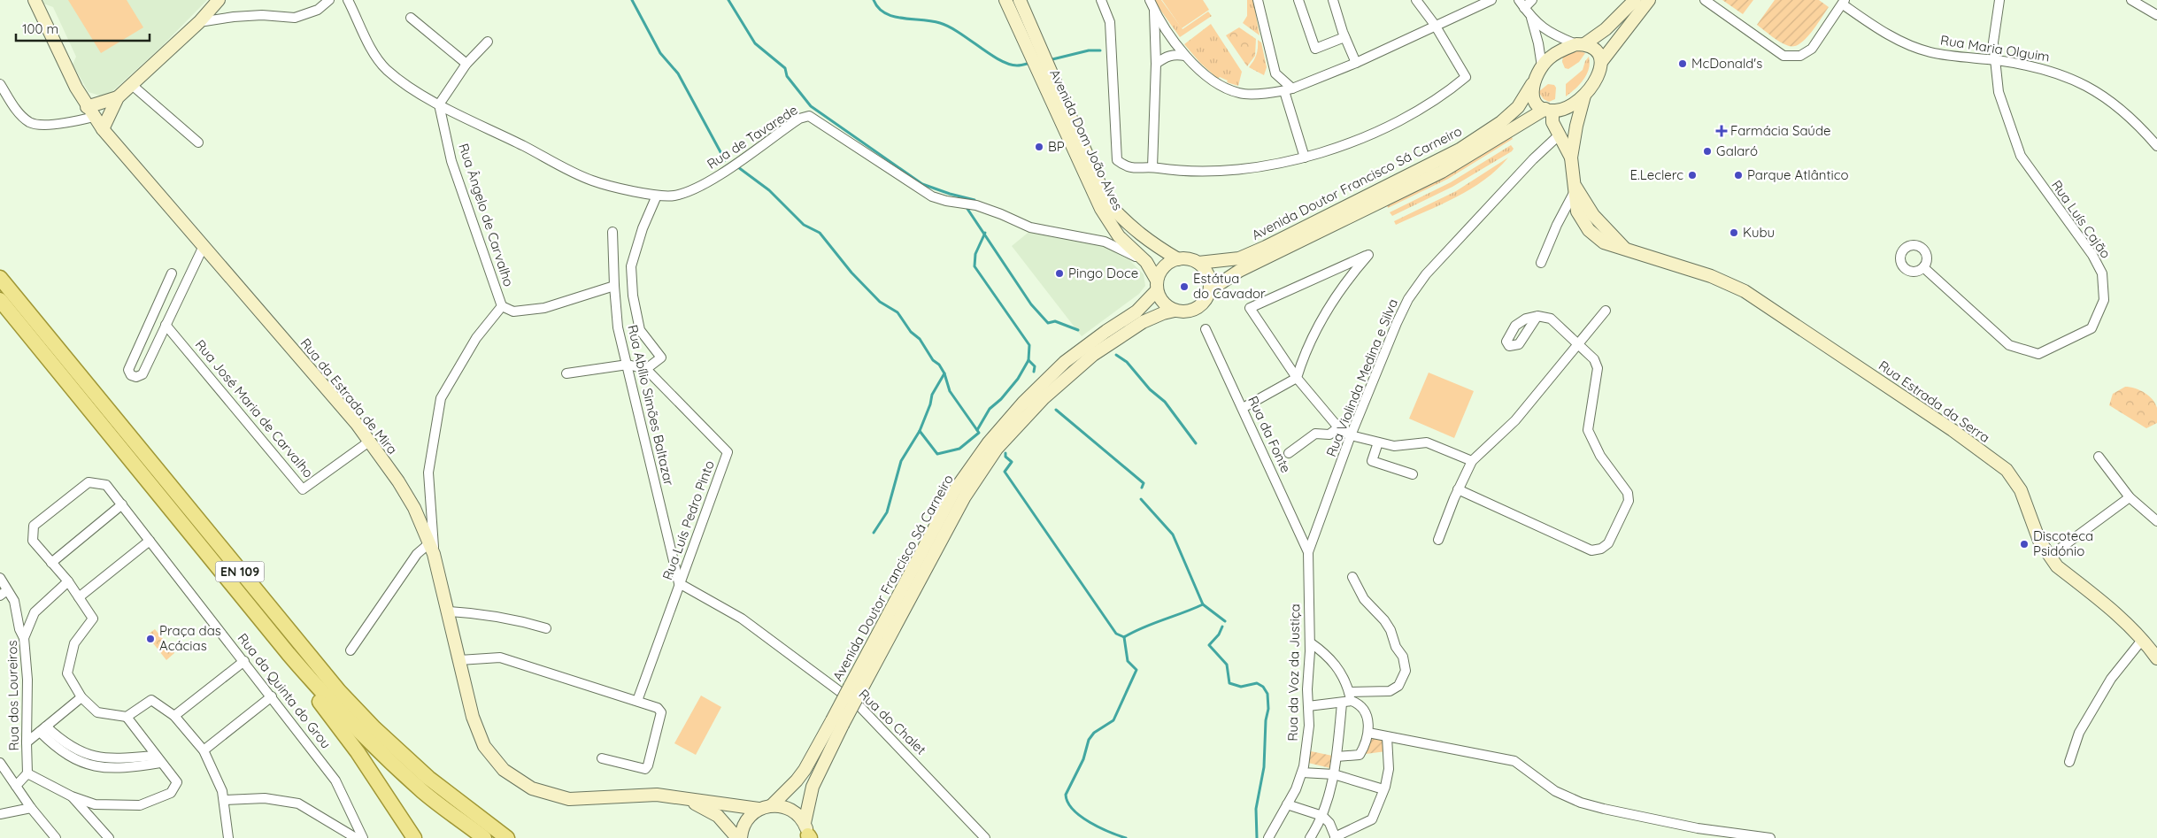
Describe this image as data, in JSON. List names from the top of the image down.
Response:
{
  "streets": {
    "main road": [
      "Avenida Dom João Alves",
      "Avenida Doutor Francisco Sá Carneiro",
      "Rua da Estrada de Mira",
      "Rua Estrada da Serra",
      "EN 109"
    ],
    "street": [
      "Rua Maria Olguim",
      "Rua de Tavarede",
      "Rua Ângelo de Carvalho",
      "Rua Luís Cajão",
      "Rua Violinda Medina e Silva",
      "Rua Abílio Simões Baltazar",
      "Rua José Maria de Carvalho",
      "Rua da Fonte",
      "Rua Luís Pedro Pinto",
      "Rua da Voz da Justiça",
      "Rua da Quinta do Grou",
      "Rua dos Loureiros",
      "Rua do Chalet"
    ]
  },
  "crossings": [
    ["Rua Maria Olguim", "Rua Luís Cajão"],
    ["Rua de Tavarede", "Avenida Dom João Alves"],
    ["Rua de Tavarede", "Rua Ângelo de Carvalho"],
    ["Avenida Dom João Alves", "Avenida Doutor Francisco Sá Carneiro"],
    ["Rua Ângelo de Carvalho", "Rua da Estrada de Mira"],
    ["Rua Violinda Medina e Silva", "Rua da Fonte"],
    ["Rua Violinda Medina e Silva", "Rua da Voz da Justiça"],
    ["Rua da Estrada de Mira", "Rua José Maria de Carvalho"],
    ["Rua Abílio Simões Baltazar", "Rua Luís Pedro Pinto"],
    ["Rua Abílio Simões Baltazar", "Rua do Chalet"],
    ["Rua da Fonte", "Rua da Voz da Justiça"],
    ["Rua Luís Pedro Pinto", "Rua do Chalet"],
    ["Rua da Quinta do Grou", "Rua dos Loureiros"]
  ],
  "places": {
    "other": [
      "McDonald's",
      "BP",
      "Galaró",
      "E.Leclerc",
      "Parque Atlântico",
      "Kubu",
      "Pingo Doce",
      "Estátua do Cavador",
      "Discoteca Psidónio",
      "Praça das Acácias"
    ],
    "health": ["Farmácia Saúde"]
  },
  "scale_bar": "100 m"
}
